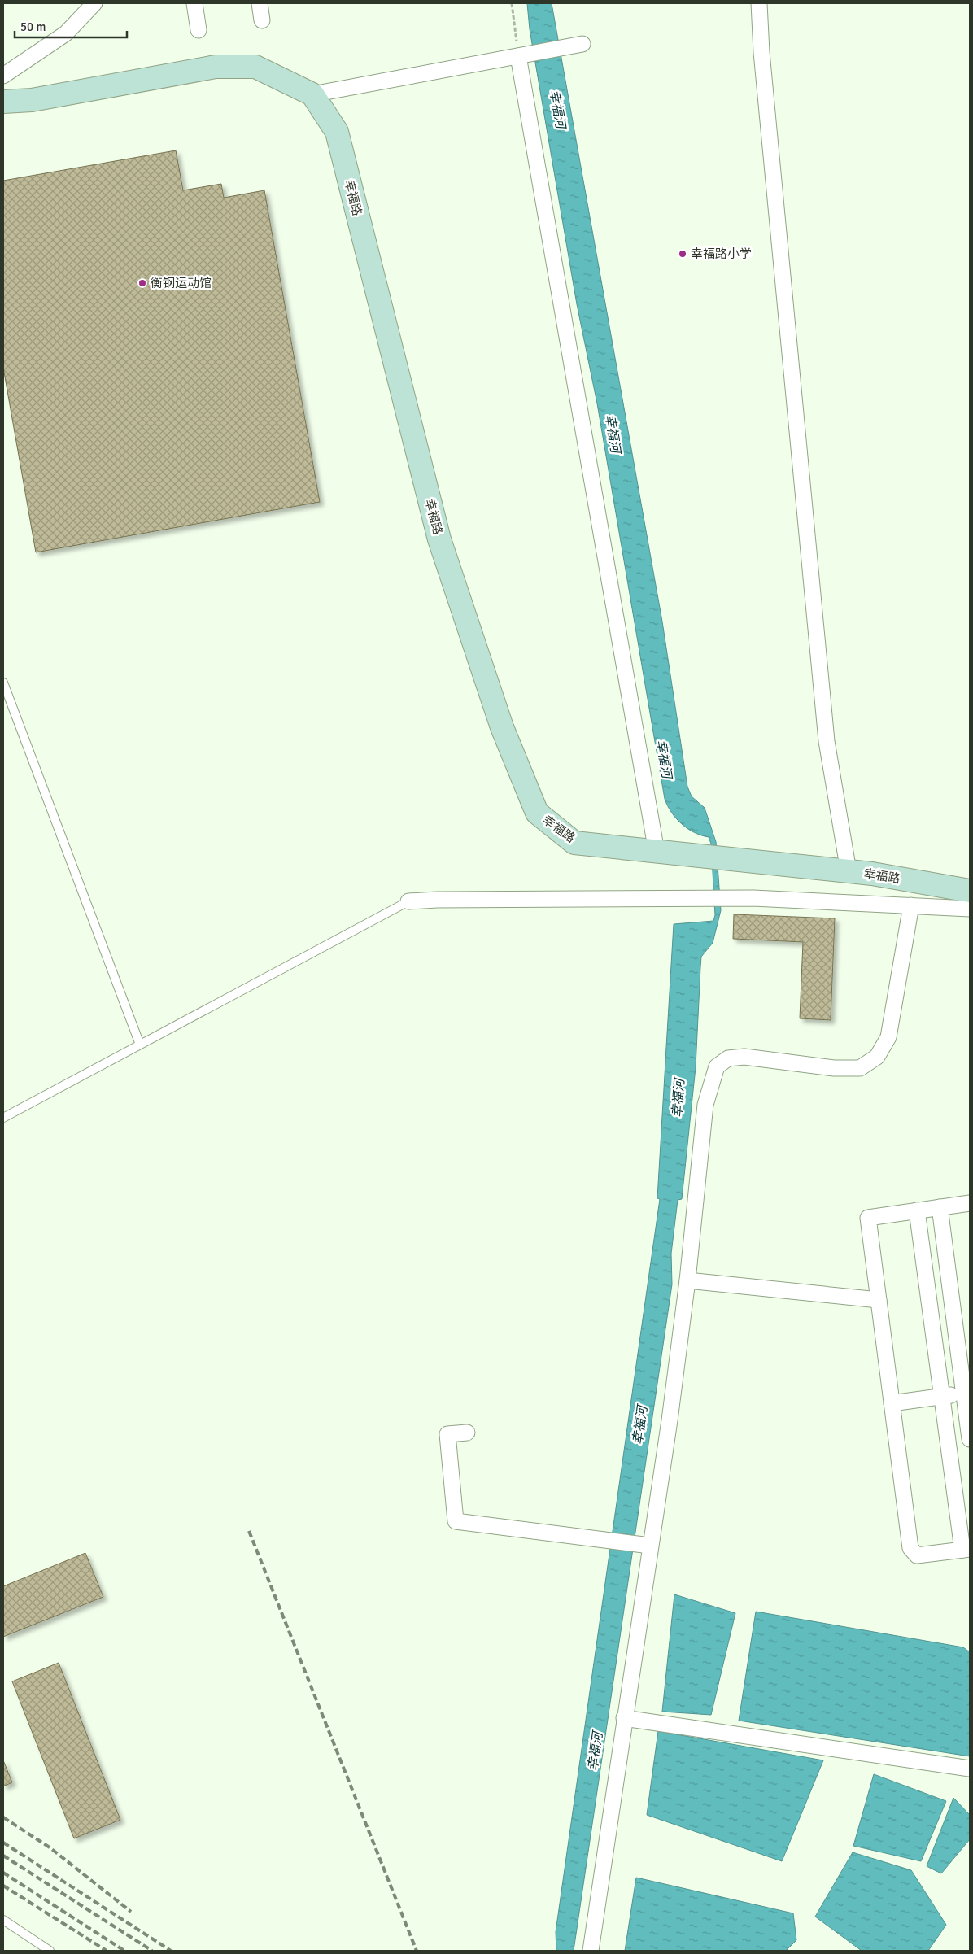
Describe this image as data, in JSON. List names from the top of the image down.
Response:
{
  "streets": {
    "street": ["幸福路"]
  },
  "water": ["幸福河"],
  "places": ["幸福路小学", "衡钢运动馆"],
  "scale_bar": "50 m"
}
